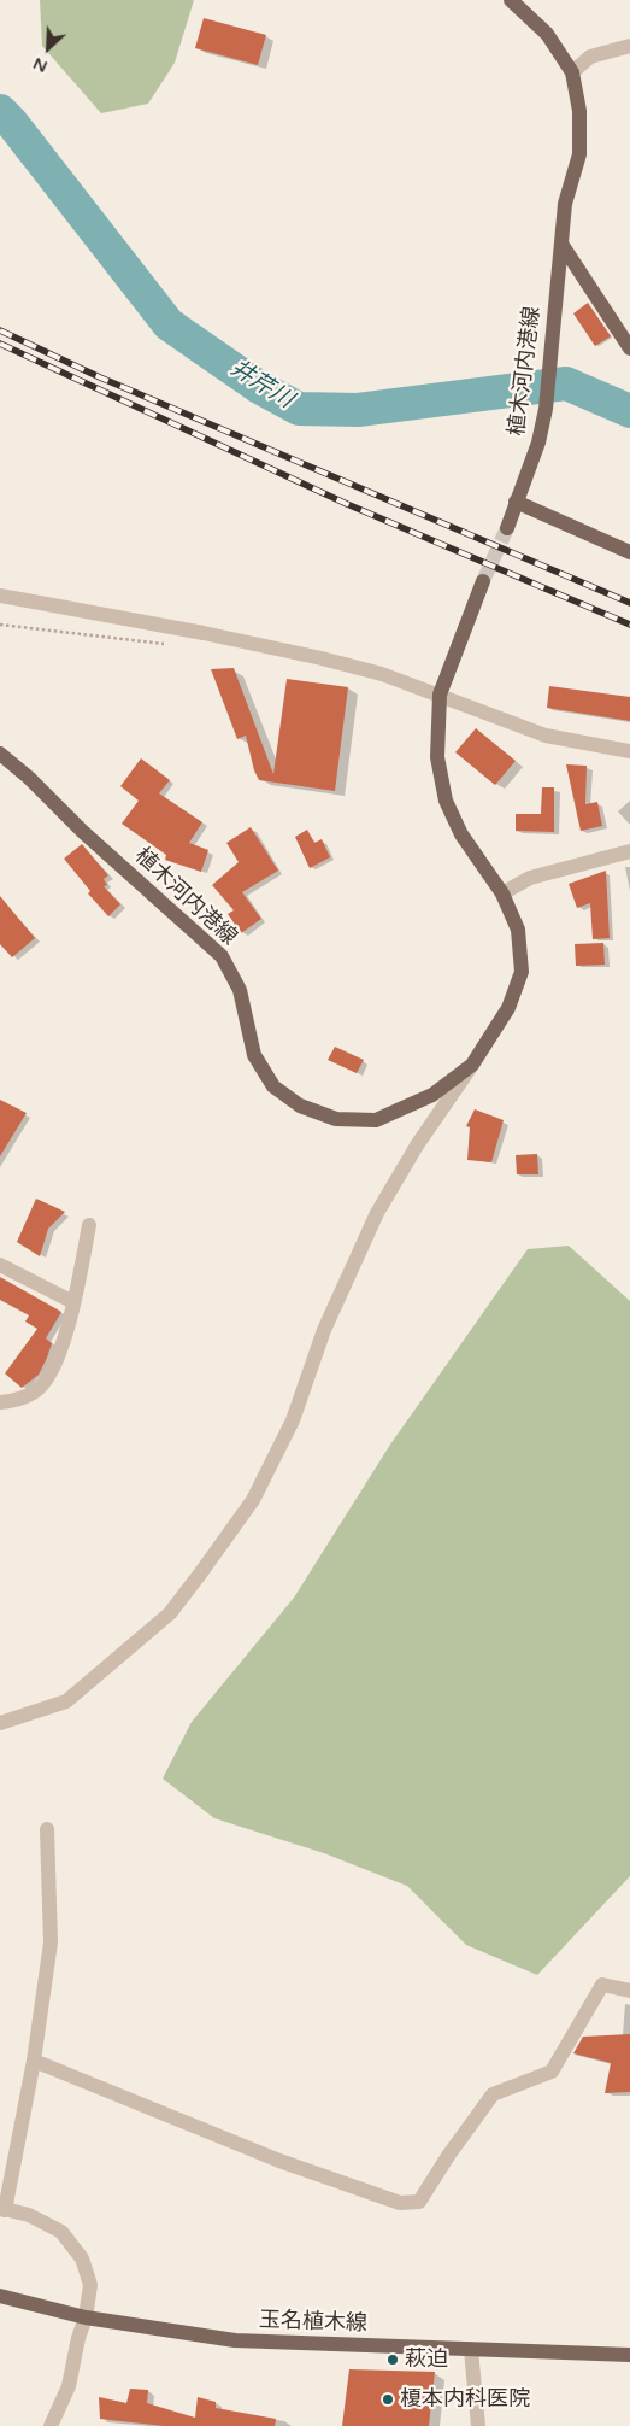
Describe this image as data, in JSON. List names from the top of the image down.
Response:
{
  "streets": {
    "main road": ["植木河内港線", "玉名植木線"]
  },
  "water": ["井芹川"],
  "places": ["萩迫", "榎本内科医院"],
  "north": "bottom left"
}
